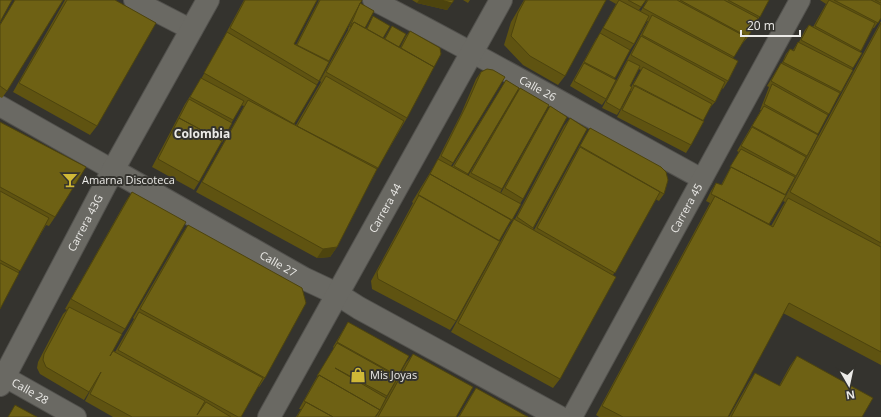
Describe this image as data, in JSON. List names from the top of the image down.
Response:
{
  "streets": {
    "street": [
      "Calle 26",
      "Carrera 44",
      "Carrera 45",
      "Carrera 43G",
      "Calle 27",
      "Calle 28"
    ]
  },
  "crossings": [
    ["Calle 26", "Carrera 44"],
    ["Calle 26", "Carrera 45"],
    ["Carrera 44", "Calle 27"],
    ["Carrera 43G", "Calle 27"],
    ["Carrera 43G", "Calle 28"]
  ],
  "districts": ["Colombia"],
  "places": {
    "bar": ["Amarna Discoteca"],
    "shop": ["Mis Joyas"]
  },
  "scale_bar": "20 m",
  "north": "bottom"
}
